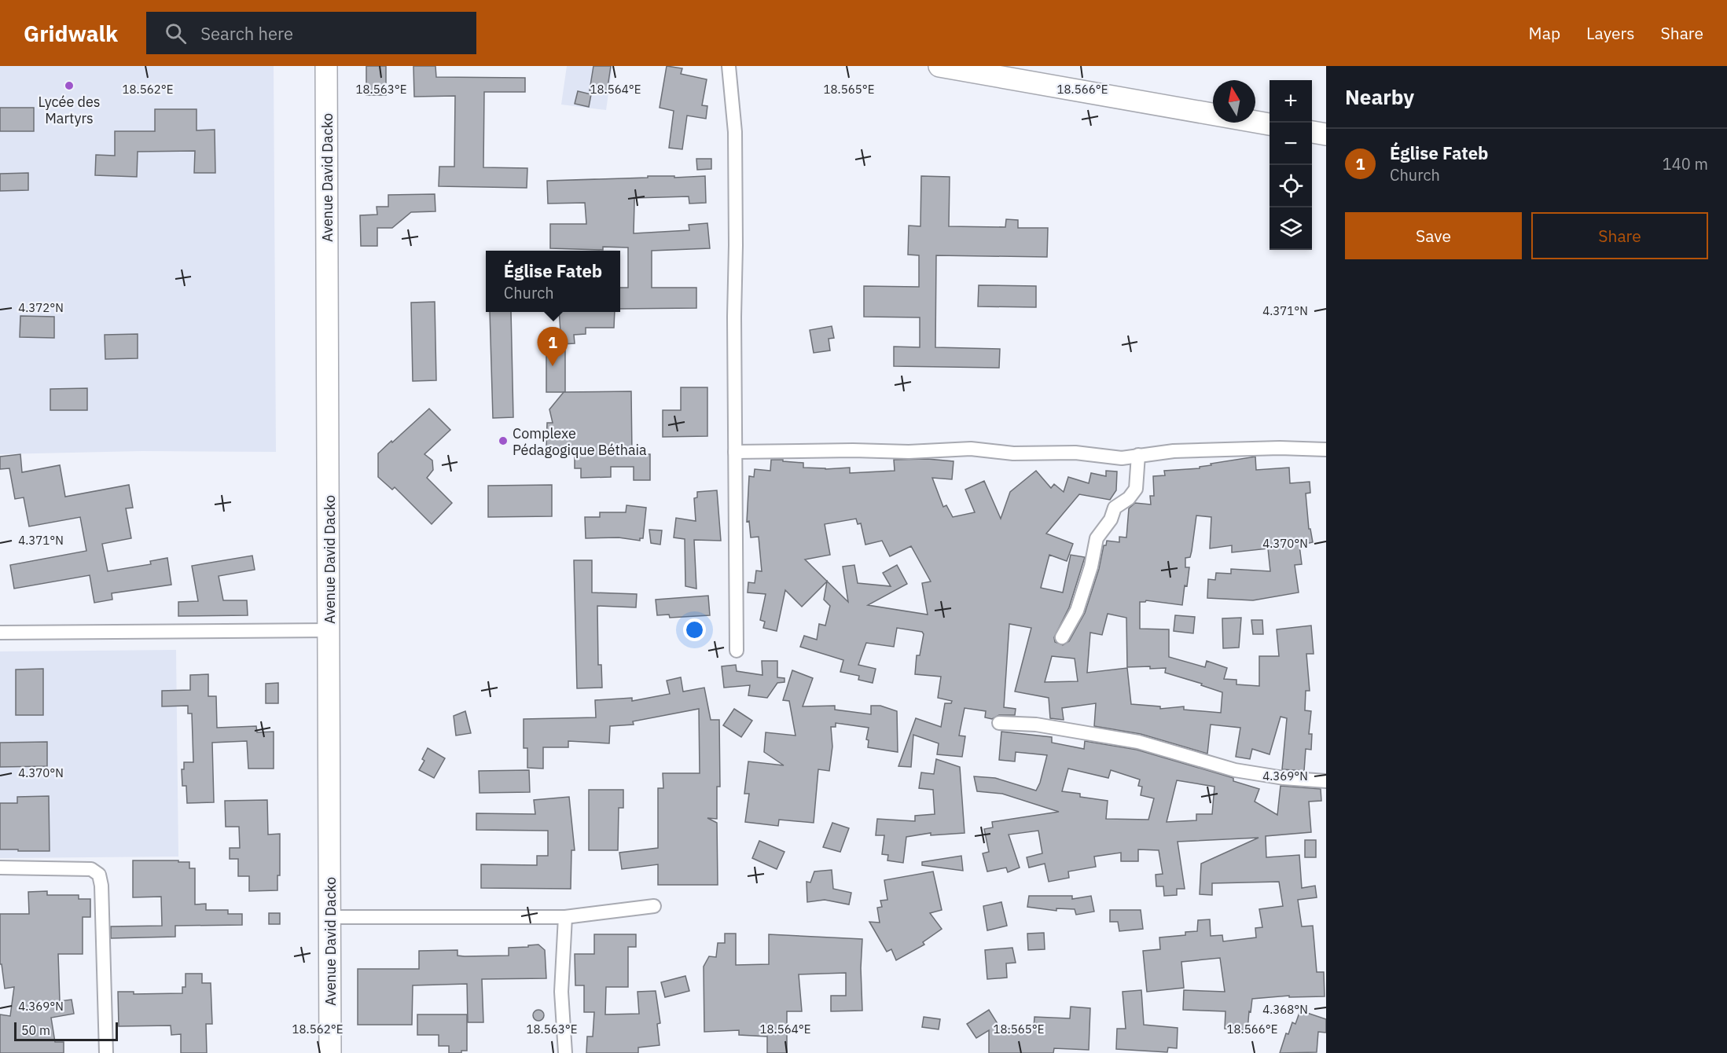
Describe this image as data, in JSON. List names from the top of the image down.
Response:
{
  "streets": {
    "main road": ["Avenue David Dacko"]
  },
  "places": ["Lycée des Martyrs", "Complexe Pédagogique Béthaia"],
  "scale_bar": "50 m",
  "north": "top",
  "page": {
    "header": "Gridwalk",
    "search": "Search here",
    "nav": ["Map", "Layers", "Share"],
    "heading": "Nearby",
    "map_buttons": ["+", "−"],
    "list": [
      {
        "mark": "1",
        "name": "Église Fateb",
        "note": "Church",
        "value": "140 m"
      }
    ],
    "buttons": ["Save", "Share"],
    "popup": ["Église Fateb", "Church"],
    "pins": "1",
    "scale": "50 m"
  },
  "coordinates": [
    "18.562°E",
    "18.563°E",
    "18.564°E",
    "18.565°E",
    "18.566°E",
    "4.372°N",
    "4.371°N",
    "4.370°N",
    "4.369°N",
    "4.368°N"
  ]
}
